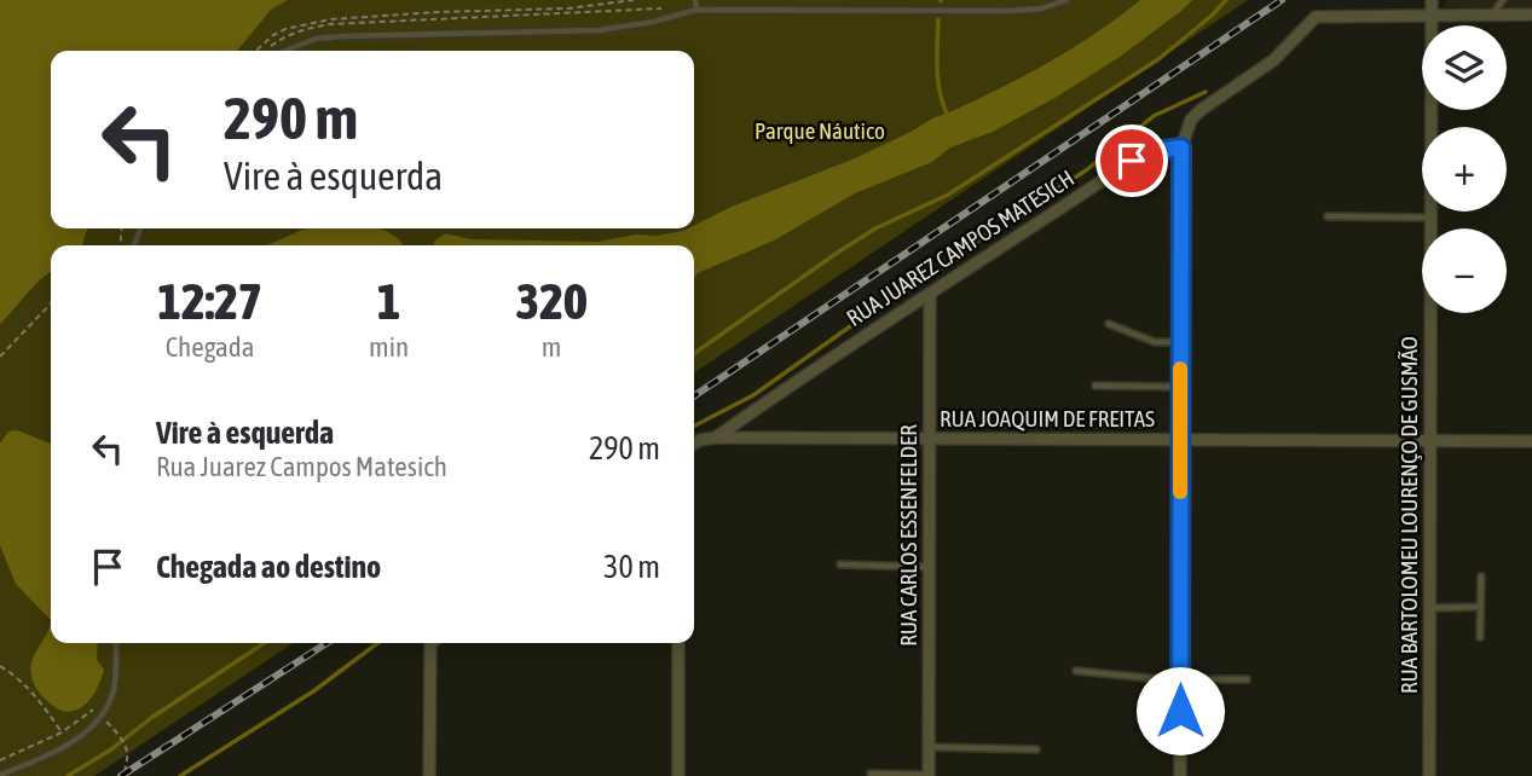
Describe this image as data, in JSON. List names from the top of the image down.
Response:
{
  "streets": {
    "street": [
      "RUA JUAREZ CAMPOS MATESICH",
      "RUA JOAQUIM DE FREITAS",
      "RUA BARTOLOMEU LOURENÇO DE GUSMÃO",
      "RUA CARLOS ESSENFELDER"
    ]
  },
  "crossings": [
    ["RUA JUAREZ CAMPOS MATESICH", "RUA JOAQUIM DE FREITAS"],
    ["RUA JUAREZ CAMPOS MATESICH", "RUA CARLOS ESSENFELDER"],
    ["RUA JOAQUIM DE FREITAS", "RUA BARTOLOMEU LOURENÇO DE GUSMÃO"],
    ["RUA JOAQUIM DE FREITAS", "RUA CARLOS ESSENFELDER"]
  ],
  "parks": ["Parque Náutico"],
  "page": {
    "map_buttons": ["+", "−"],
    "turn": ["290 m", "Vire à esquerda"],
    "eta": [
      "12:27",
      "Chegada",
      "1",
      "min",
      "320",
      "m"
    ],
    "list": [
      {
        "name": "Vire à esquerda",
        "note": "Rua Juarez Campos Matesich",
        "value": "290 m"
      },
      {
        "name": "Chegada ao destino",
        "value": "30 m"
      }
    ]
  }
}
